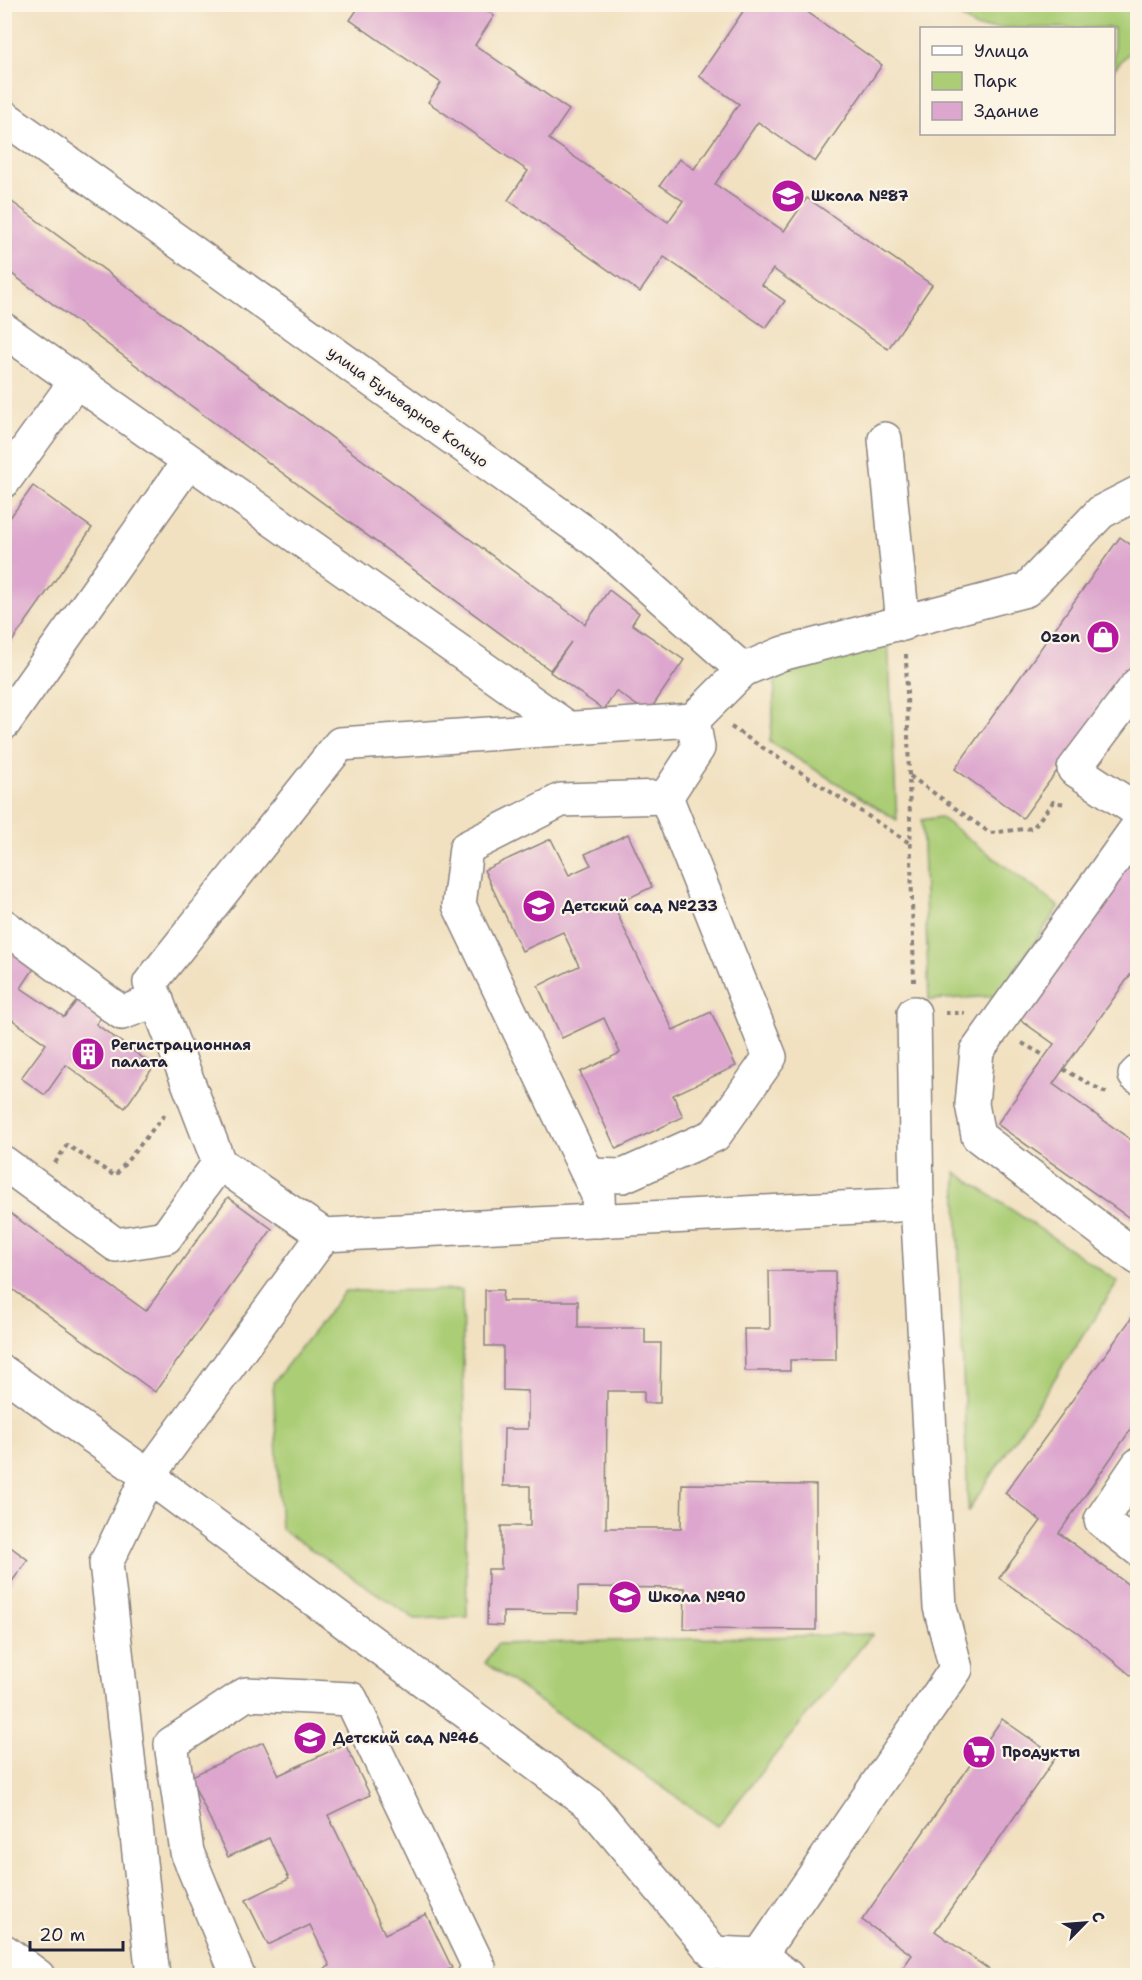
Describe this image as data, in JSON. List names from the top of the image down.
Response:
{
  "streets": {
    "street": ["улица Бульварное Кольцо"]
  },
  "places": {
    "school or university": [
      "Школа №87",
      "Детский сад №233",
      "Школа №90",
      "Детский сад №46"
    ],
    "shop": ["Ozon"],
    "building": ["Регистрационная палата"],
    "supermarket": ["Продукты"]
  },
  "legend": ["Улица", "Парк", "Здание"],
  "scale_bar": "20 m",
  "north": "top right"
}
